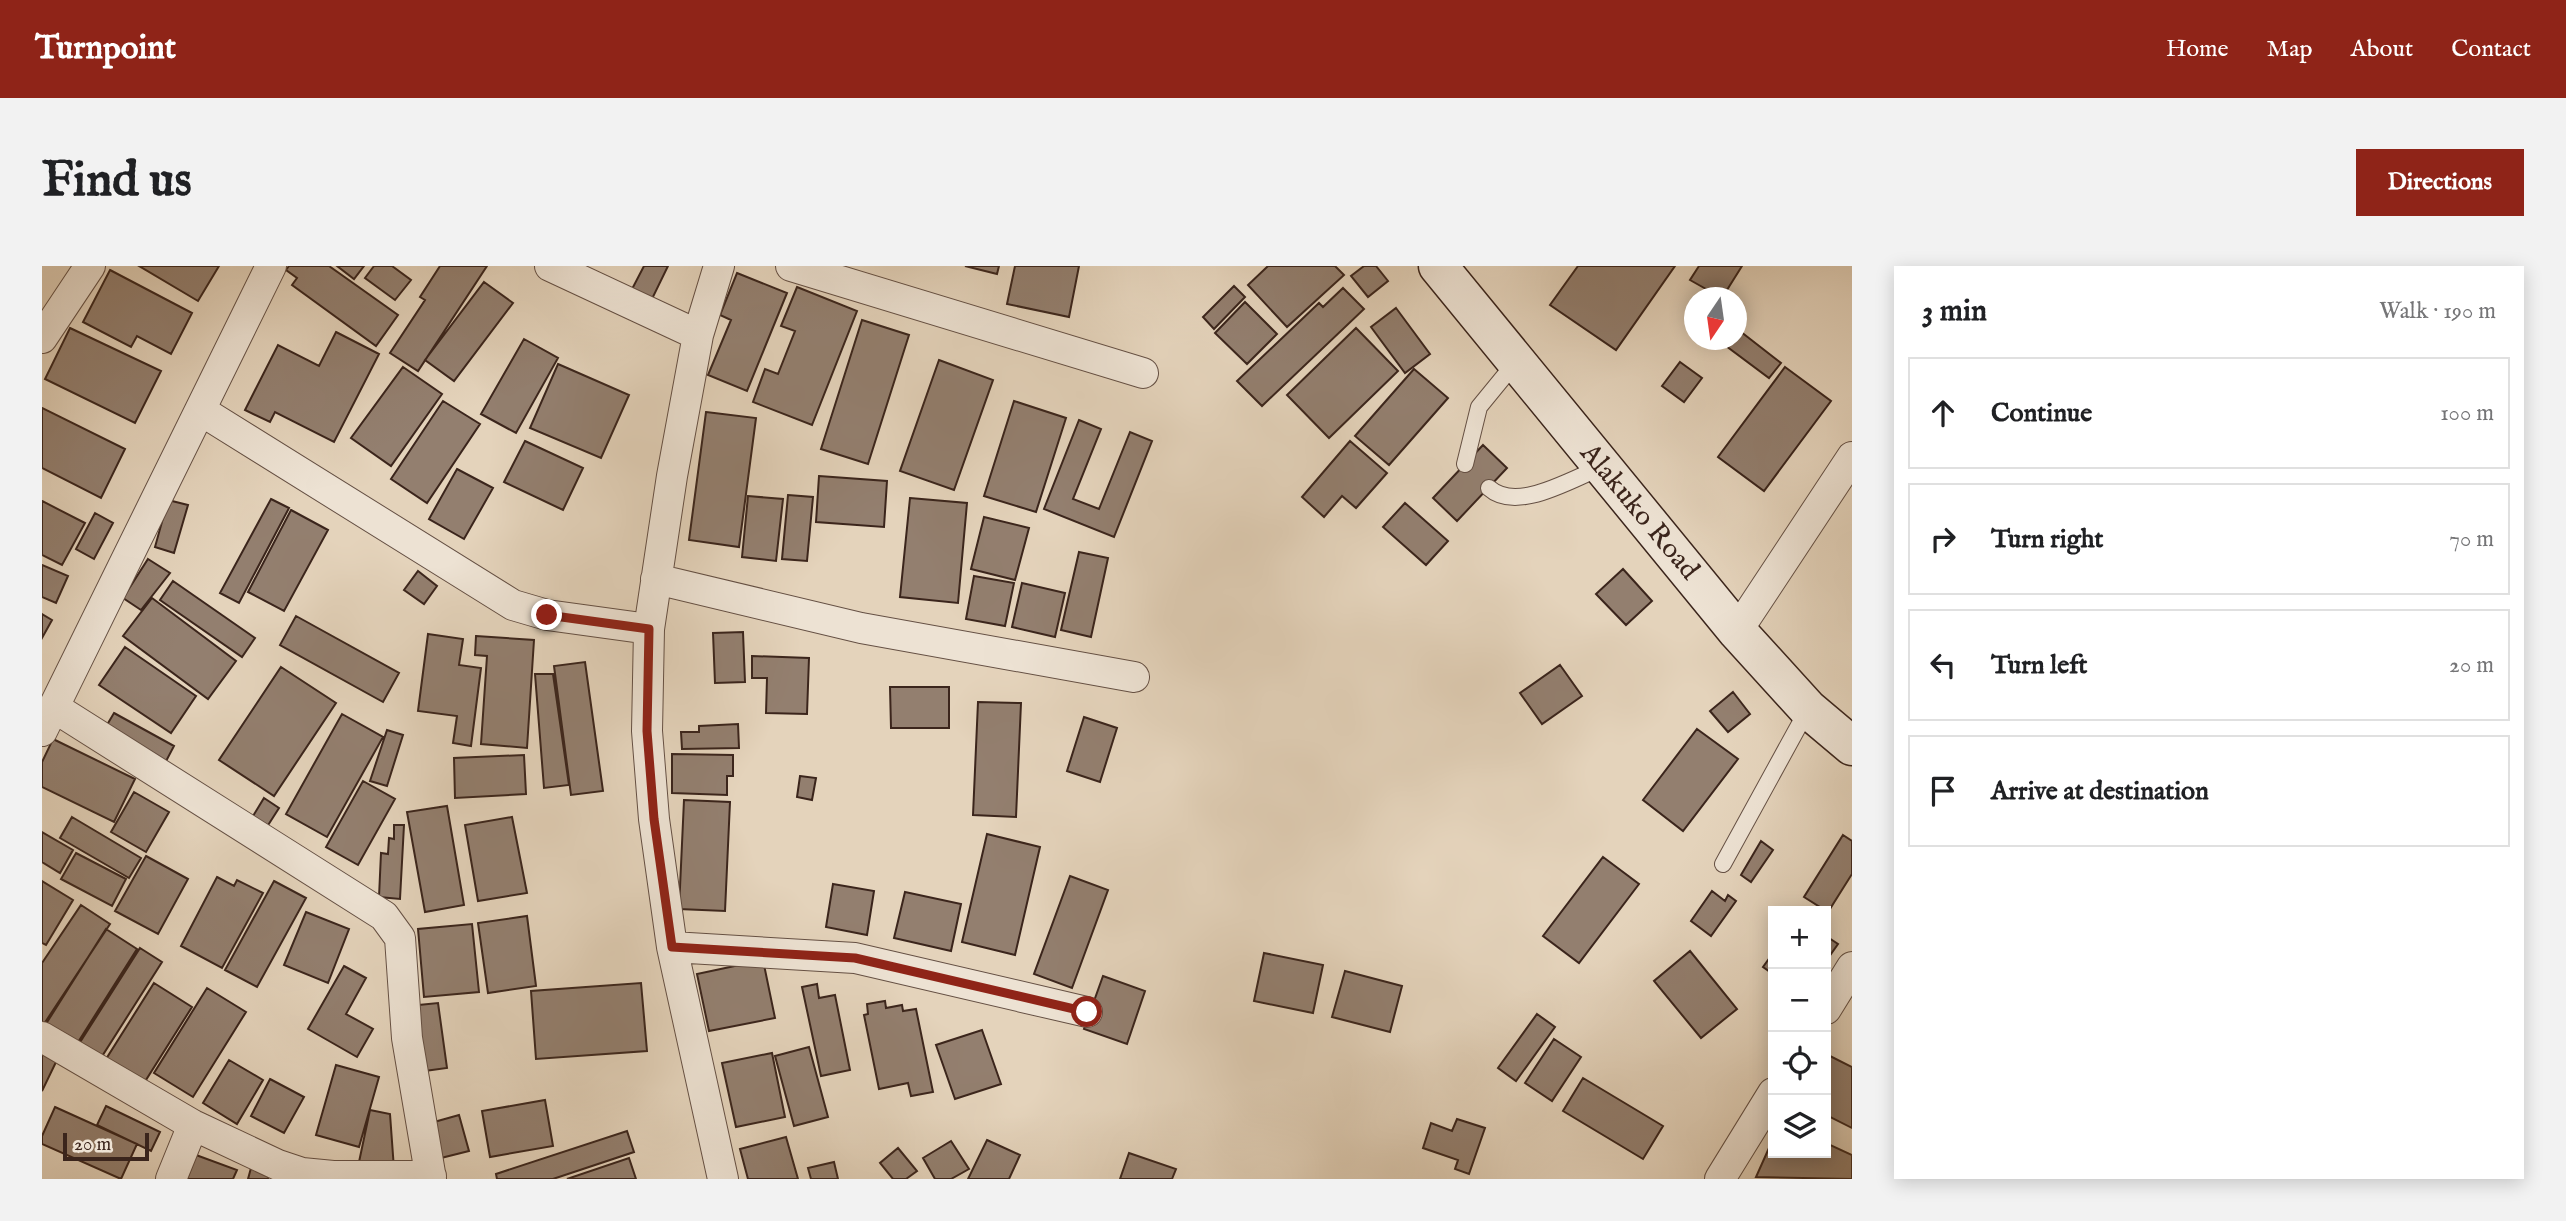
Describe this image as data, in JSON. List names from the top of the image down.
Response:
{
  "streets": {
    "main road": ["Alakuko Road"]
  },
  "scale_bar": "20 m",
  "north": "bottom",
  "page": {
    "header": "Turnpoint",
    "nav": [
      "Home",
      "Map",
      "About",
      "Contact"
    ],
    "buttons": "Directions",
    "title": "Find us",
    "heading": ["3 min", "Walk · 190 m"],
    "list": [
      ["Continue", "100 m"],
      ["Turn right", "70 m"],
      ["Turn left", "20 m"],
      "Arrive at destination"
    ],
    "map_buttons": ["+", "−"],
    "scale": "20 m"
  }
}
